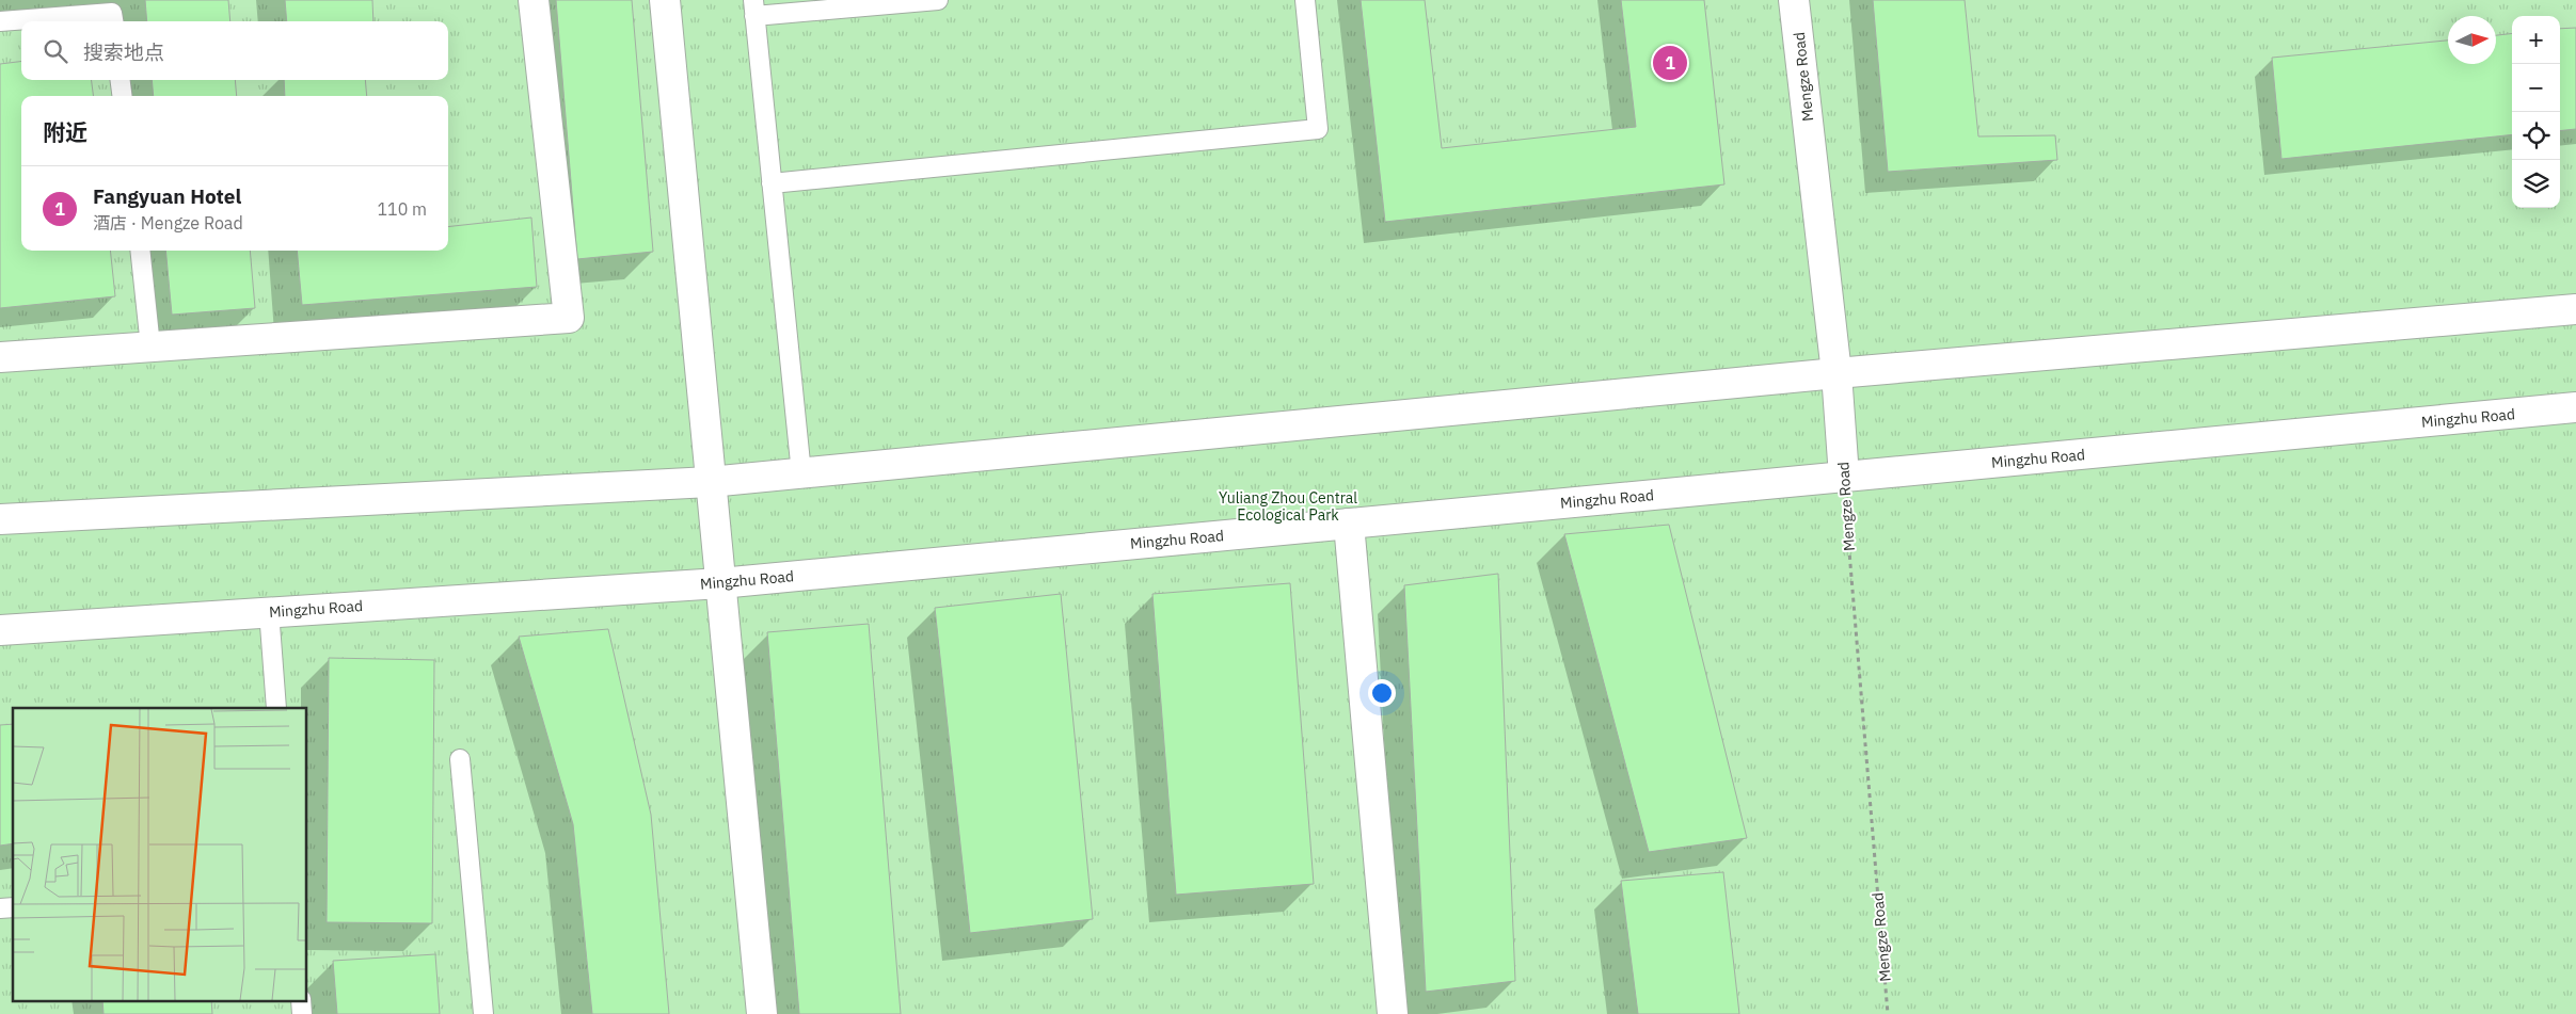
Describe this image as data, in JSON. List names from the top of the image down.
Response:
{
  "streets": {
    "street": ["Mengze Road", "Mingzhu Road"]
  },
  "crossings": [
    ["Mengze Road", "Mingzhu Road"]
  ],
  "parks": ["Yuliang Zhou Central Ecological Park"],
  "north": "right",
  "page": {
    "map_buttons": ["+", "−"],
    "search": "搜索地点",
    "pins": "1",
    "heading": "附近",
    "list": [
      {
        "mark": "1",
        "name": "Fangyuan Hotel",
        "note": "酒店 · Mengze Road",
        "value": "110 m"
      }
    ]
  }
}
